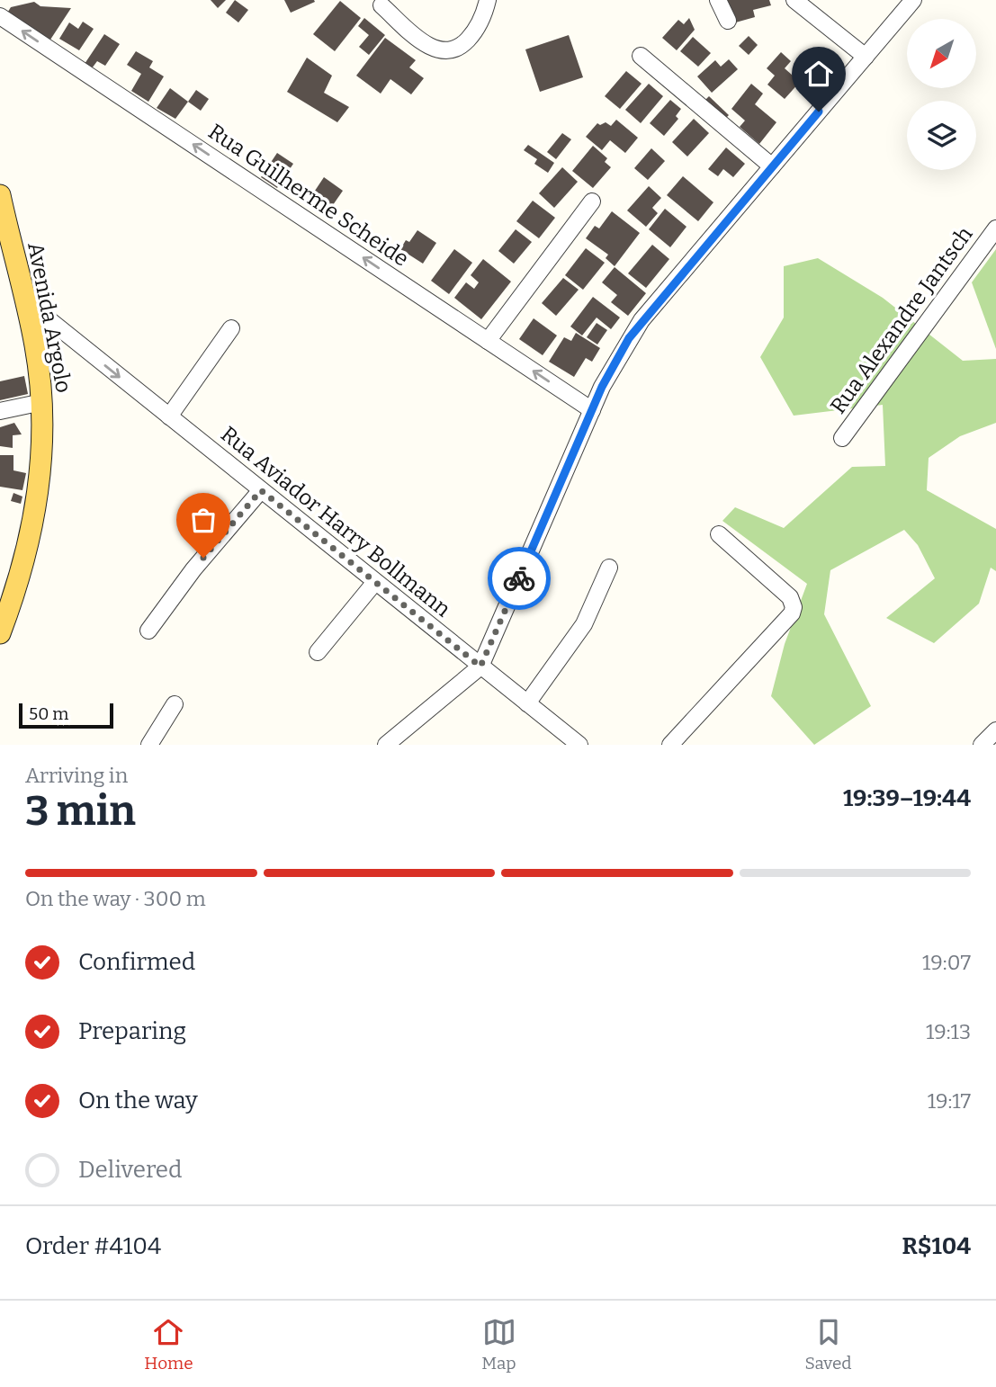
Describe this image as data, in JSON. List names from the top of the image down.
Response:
{
  "streets": {
    "main road": ["Avenida Argolo"],
    "street": ["Rua Guilherme Scheide", "Rua Alexandre Jantsch", "Rua Aviador Harry Bollmann"]
  },
  "crossings": [
    ["Avenida Argolo", "Rua Aviador Harry Bollmann"]
  ],
  "one_way": ["Rua Guilherme Scheide"],
  "scale_bar": "50 m",
  "north": "bottom left",
  "page": {
    "scale": "50 m",
    "heading": ["3 min", "Arriving in", "19:39–19:44"],
    "panel": ["Order #4104", "R$104"],
    "bar": "On the way · 300 m",
    "list": [
      ["Confirmed", "19:07"],
      ["Preparing", "19:13"],
      ["On the way", "19:17"],
      "Delivered"
    ],
    "tabs": ["Home", "Map", "Saved"]
  }
}
